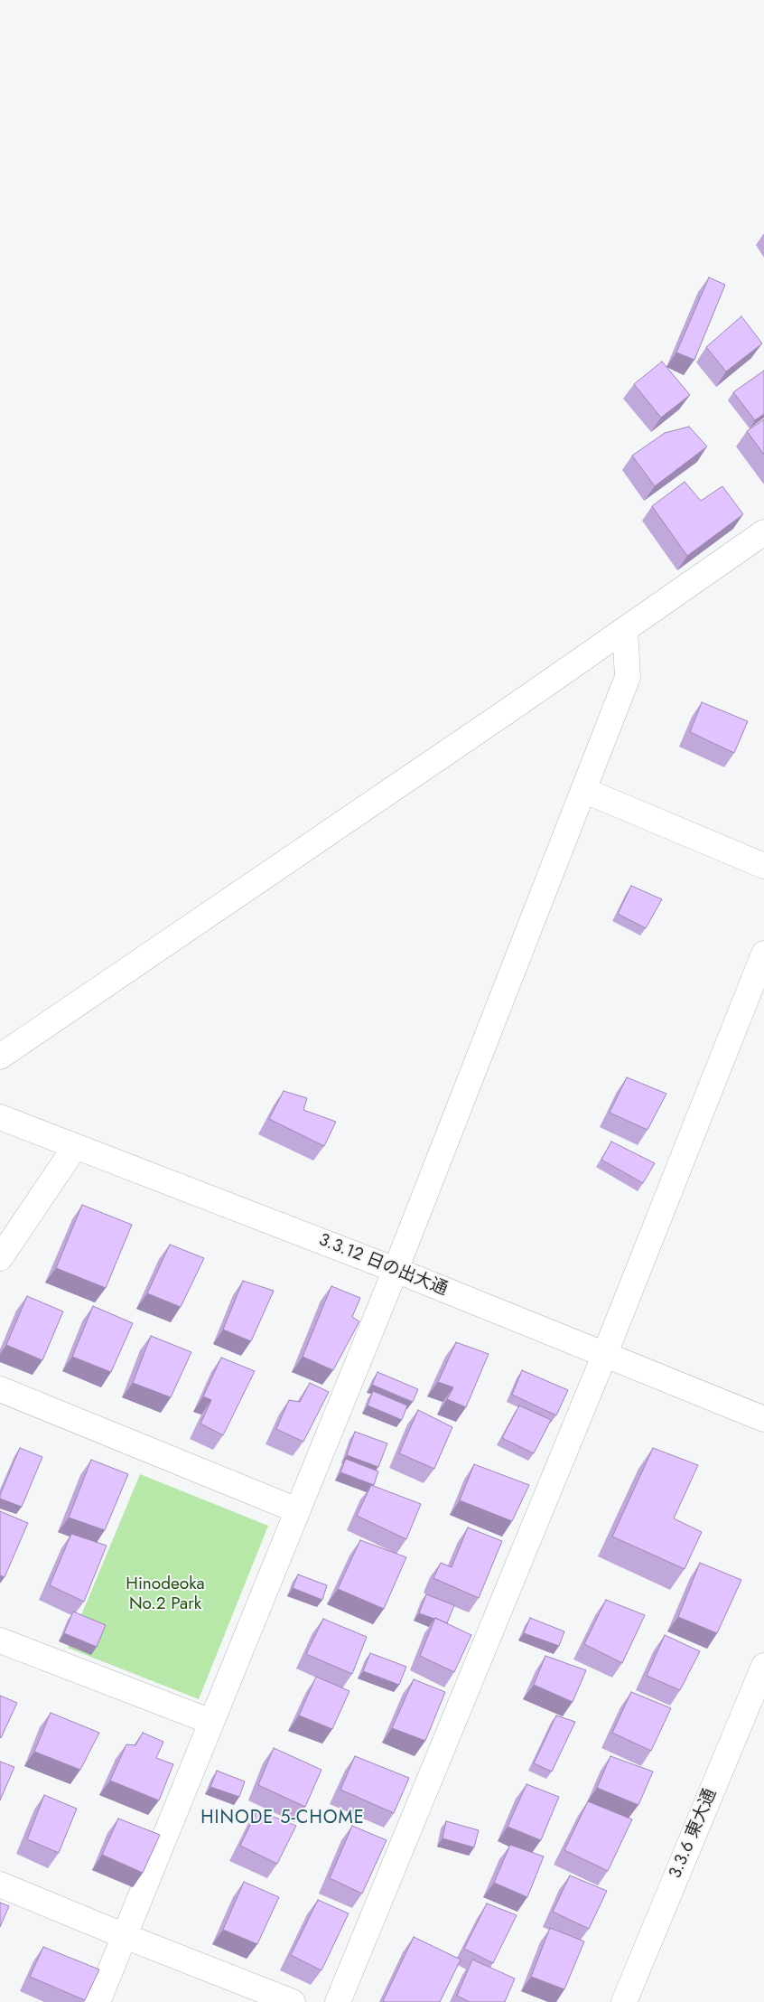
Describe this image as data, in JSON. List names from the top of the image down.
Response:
{
  "streets": {
    "street": ["3.3.12 日の出大通", "3.3.6 東大通"]
  },
  "districts": ["HINODE 5-CHOME"],
  "parks": ["Hinodeoka No.2 Park"]
}
